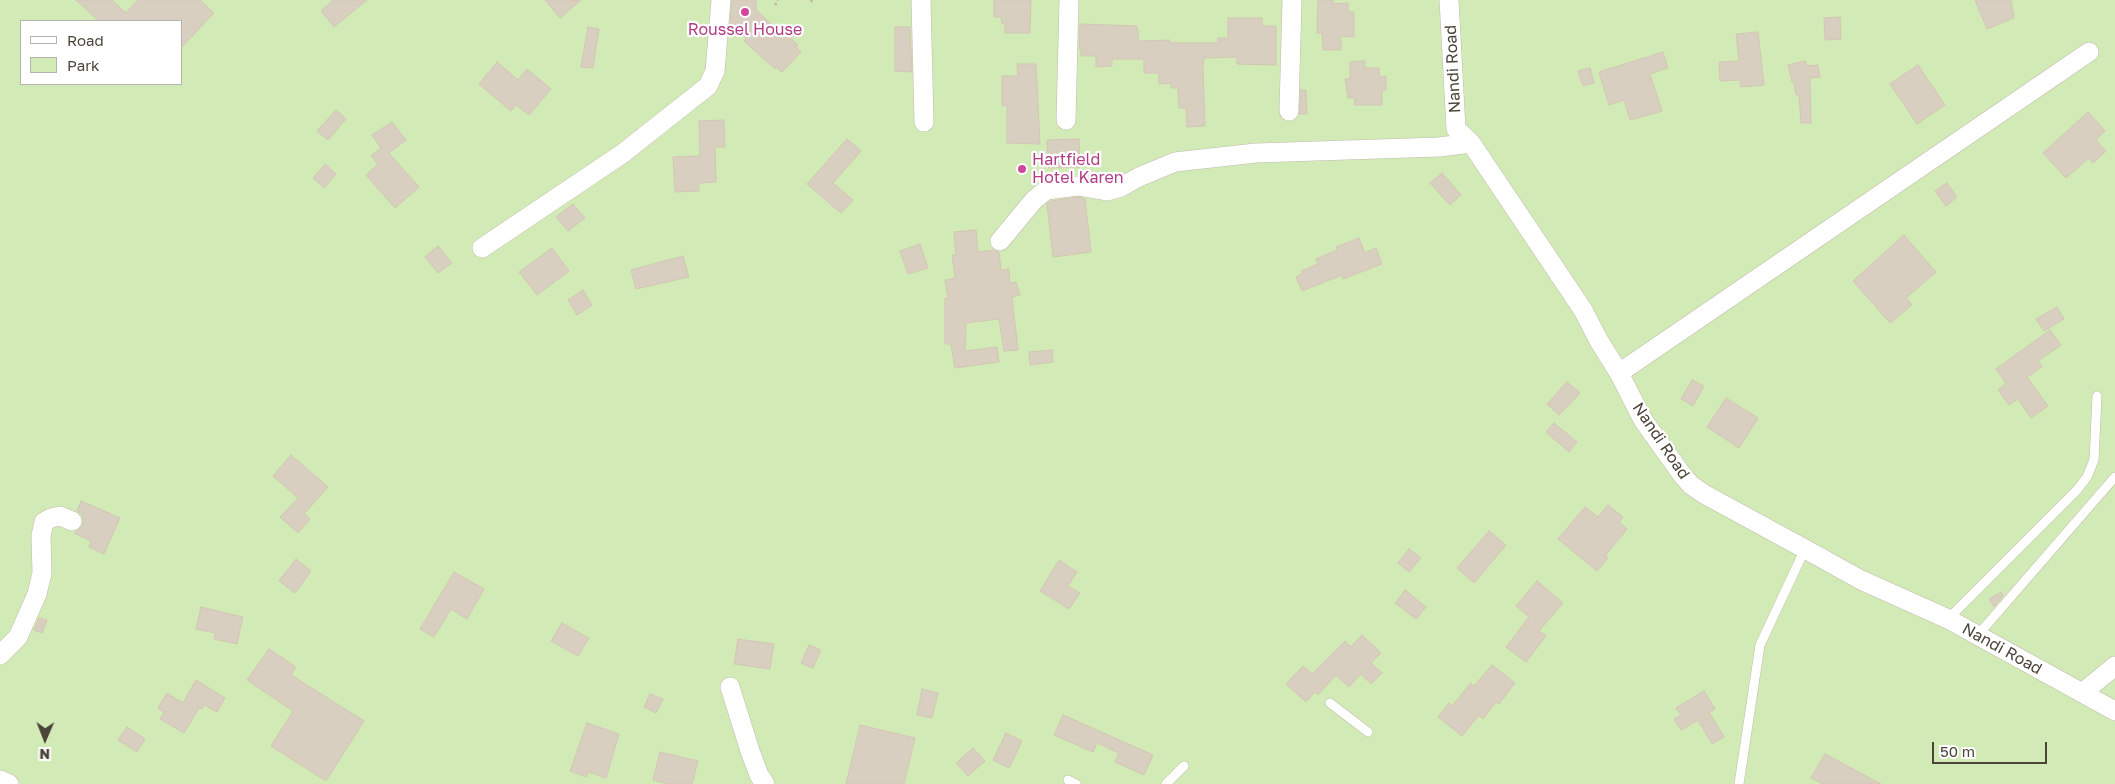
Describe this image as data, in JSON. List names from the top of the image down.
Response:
{
  "streets": {
    "street": ["Nandi Road"]
  },
  "places": ["Roussel House", "Hartfield Hotel Karen"],
  "legend": ["Road", "Park"],
  "scale_bar": "50 m",
  "north": "bottom"
}
